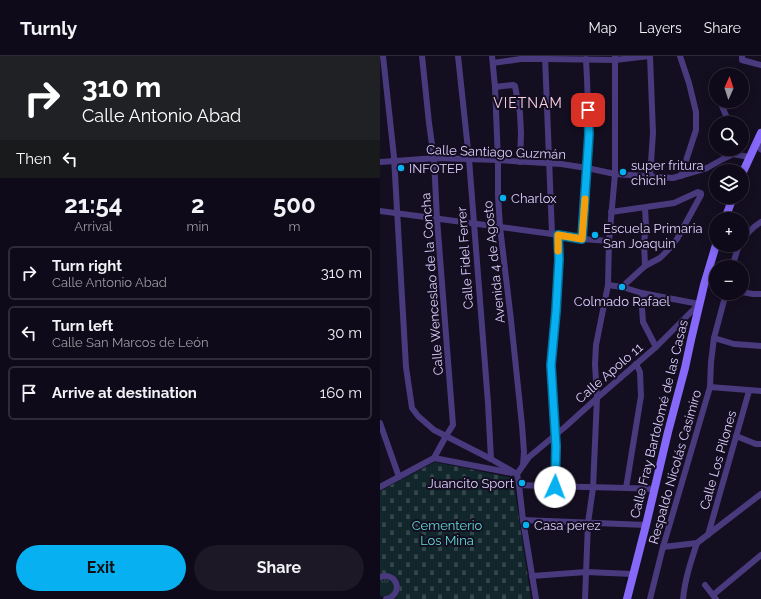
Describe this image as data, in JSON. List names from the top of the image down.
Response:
{
  "streets": {
    "main road": ["Calle Fray Bartolomé de las Casas"],
    "street": [
      "Calle Santiago Guzmán",
      "Calle Fidel Ferrer",
      "Avenida 4 de Agosto",
      "Calle Wenceslao de la Concha",
      "Calle Apolo 11",
      "Calle Los Pilones",
      "Respaldo Nicolás Casimiro"
    ]
  },
  "crossings": [
    ["Calle Santiago Guzmán", "Calle Fidel Ferrer"],
    ["Calle Santiago Guzmán", "Avenida 4 de Agosto"],
    ["Calle Santiago Guzmán", "Calle Wenceslao de la Concha"],
    ["Avenida 4 de Agosto", "Calle Apolo 11"],
    ["Calle Apolo 11", "Calle Fray Bartolomé de las Casas"]
  ],
  "districts": ["VIETNAM"],
  "parks": ["Cementerio Los Mina"],
  "places": [
    "INFOTEP",
    "super fritura chichi",
    "Charlox",
    "Escuela Primaria San Joaquin",
    "Colmado Rafael",
    "Juancito Sport",
    "Casa perez"
  ],
  "north": "top",
  "page": {
    "header": "Turnly",
    "nav": ["Map", "Layers", "Share"],
    "turn": ["310 m", "Calle Antonio Abad"],
    "map_buttons": ["+", "−"],
    "then": "Then",
    "eta": [
      "21:54",
      "Arrival",
      "2",
      "min",
      "500",
      "m"
    ],
    "list": [
      {
        "name": "Turn right",
        "note": "Calle Antonio Abad",
        "value": "310 m"
      },
      {
        "name": "Turn left",
        "note": "Calle San Marcos de León",
        "value": "30 m"
      },
      {
        "name": "Arrive at destination",
        "value": "160 m"
      }
    ],
    "buttons": ["Exit", "Share"]
  }
}
